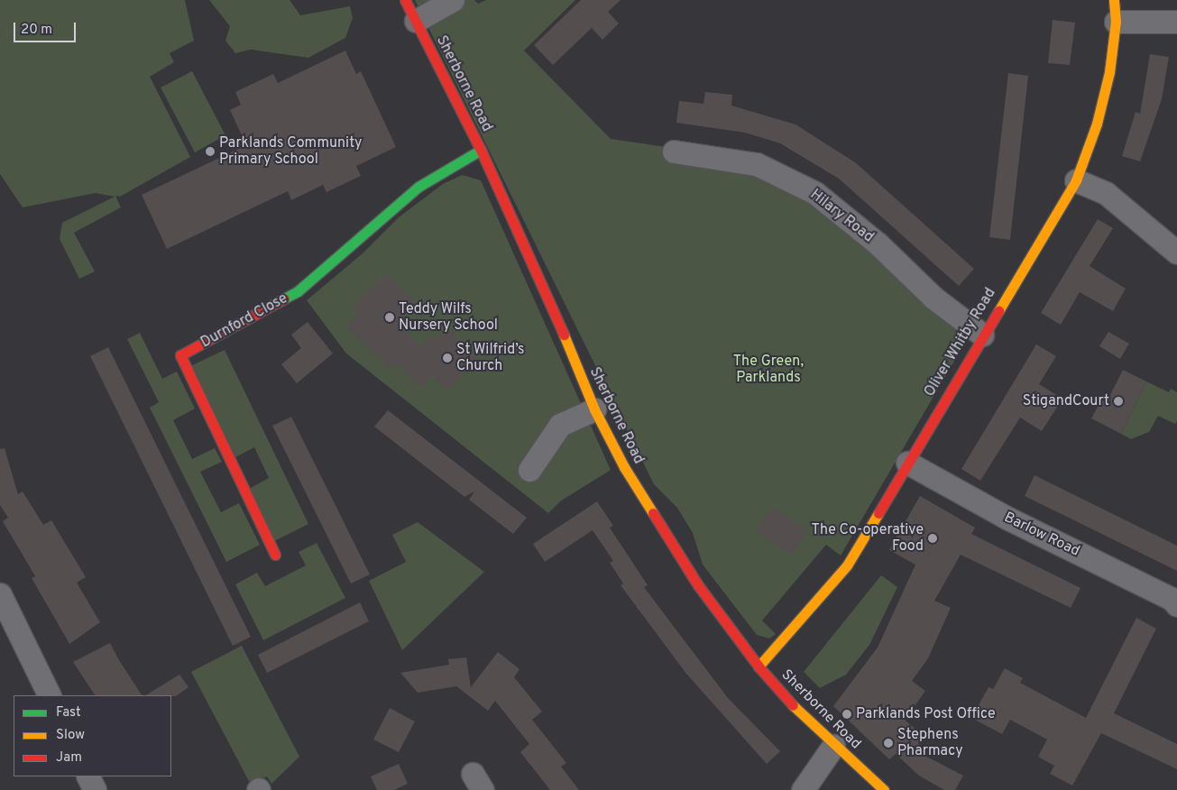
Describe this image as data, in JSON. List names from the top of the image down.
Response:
{
  "streets": {
    "street": [
      "Sherborne Road",
      "Hilary Road",
      "Durnford Close",
      "Oliver Whitby Road",
      "Barlow Road"
    ]
  },
  "crossings": [
    ["Sherborne Road", "Durnford Close"],
    ["Sherborne Road", "Oliver Whitby Road"],
    ["Hilary Road", "Oliver Whitby Road"],
    ["Oliver Whitby Road", "Barlow Road"]
  ],
  "parks": ["The Green, Parklands"],
  "places": [
    "Parklands Community Primary School",
    "Teddy Wilfs Nursery School",
    "St Wilfrid’s Church",
    "StigandCourt",
    "The Co-operative Food",
    "Parklands Post Office",
    "Stephens Pharmacy"
  ],
  "legend": ["Fast", "Slow", "Jam"],
  "scale_bar": "20 m"
}
